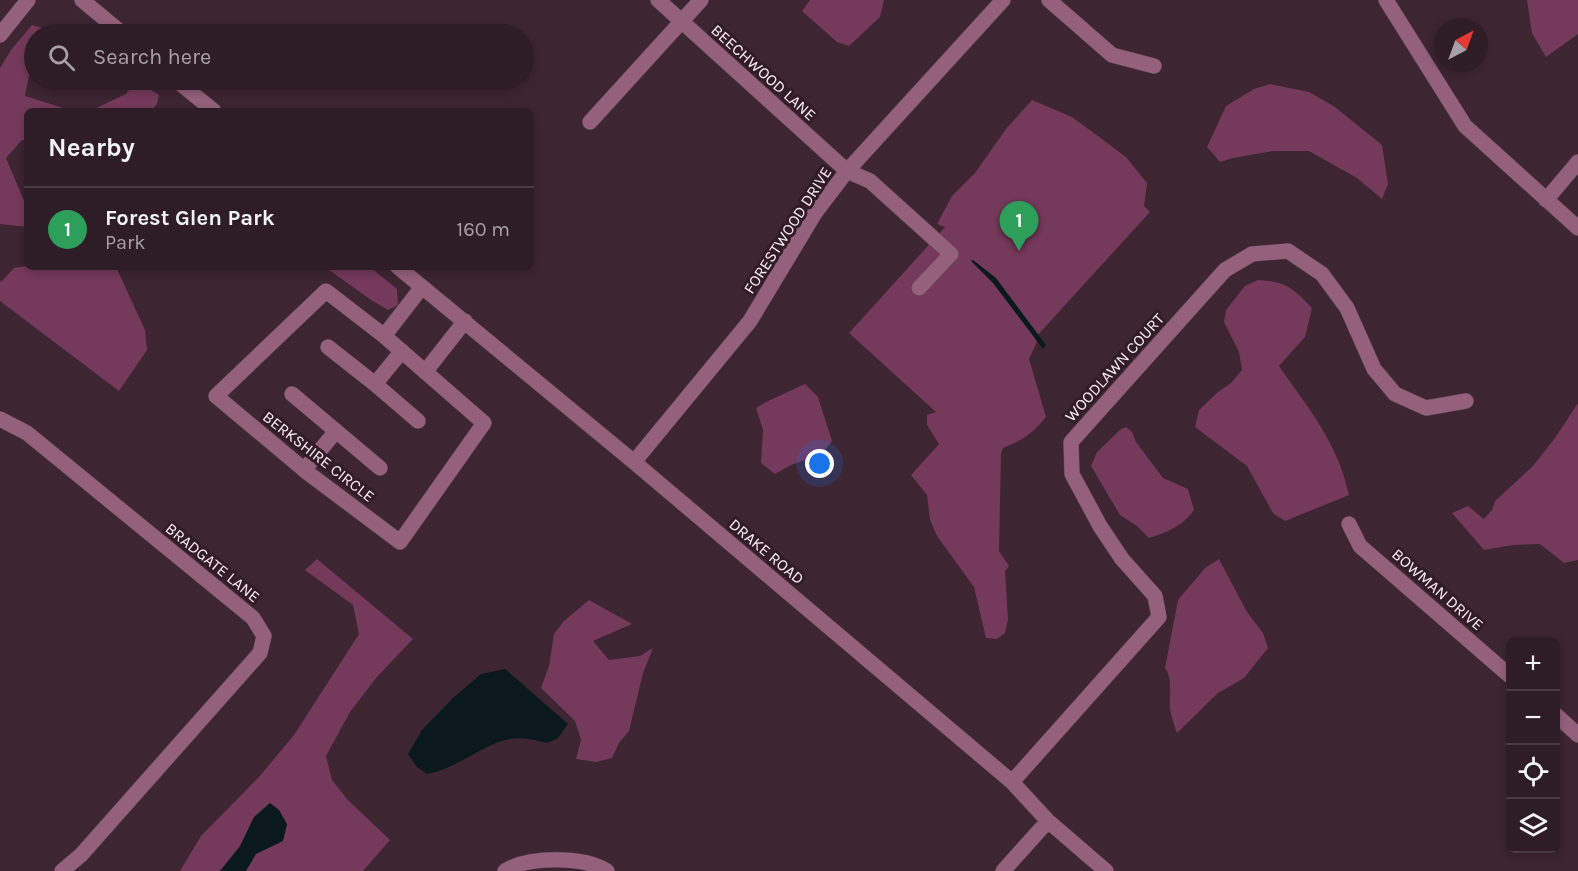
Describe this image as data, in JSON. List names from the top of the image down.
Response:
{
  "streets": {
    "street": [
      "BEECHWOOD LANE",
      "FORESTWOOD DRIVE",
      "WOODLAWN COURT",
      "BERKSHIRE CIRCLE",
      "DRAKE ROAD",
      "BRADGATE LANE",
      "BOWMAN DRIVE"
    ]
  },
  "crossings": [
    ["BEECHWOOD LANE", "FORESTWOOD DRIVE"],
    ["FORESTWOOD DRIVE", "DRAKE ROAD"],
    ["WOODLAWN COURT", "DRAKE ROAD"]
  ],
  "north": "top right",
  "page": {
    "search": "Search here",
    "heading": "Nearby",
    "list": [
      {
        "mark": "1",
        "name": "Forest Glen Park",
        "note": "Park",
        "value": "160 m"
      }
    ],
    "pins": "1",
    "map_buttons": ["+", "−"]
  }
}
